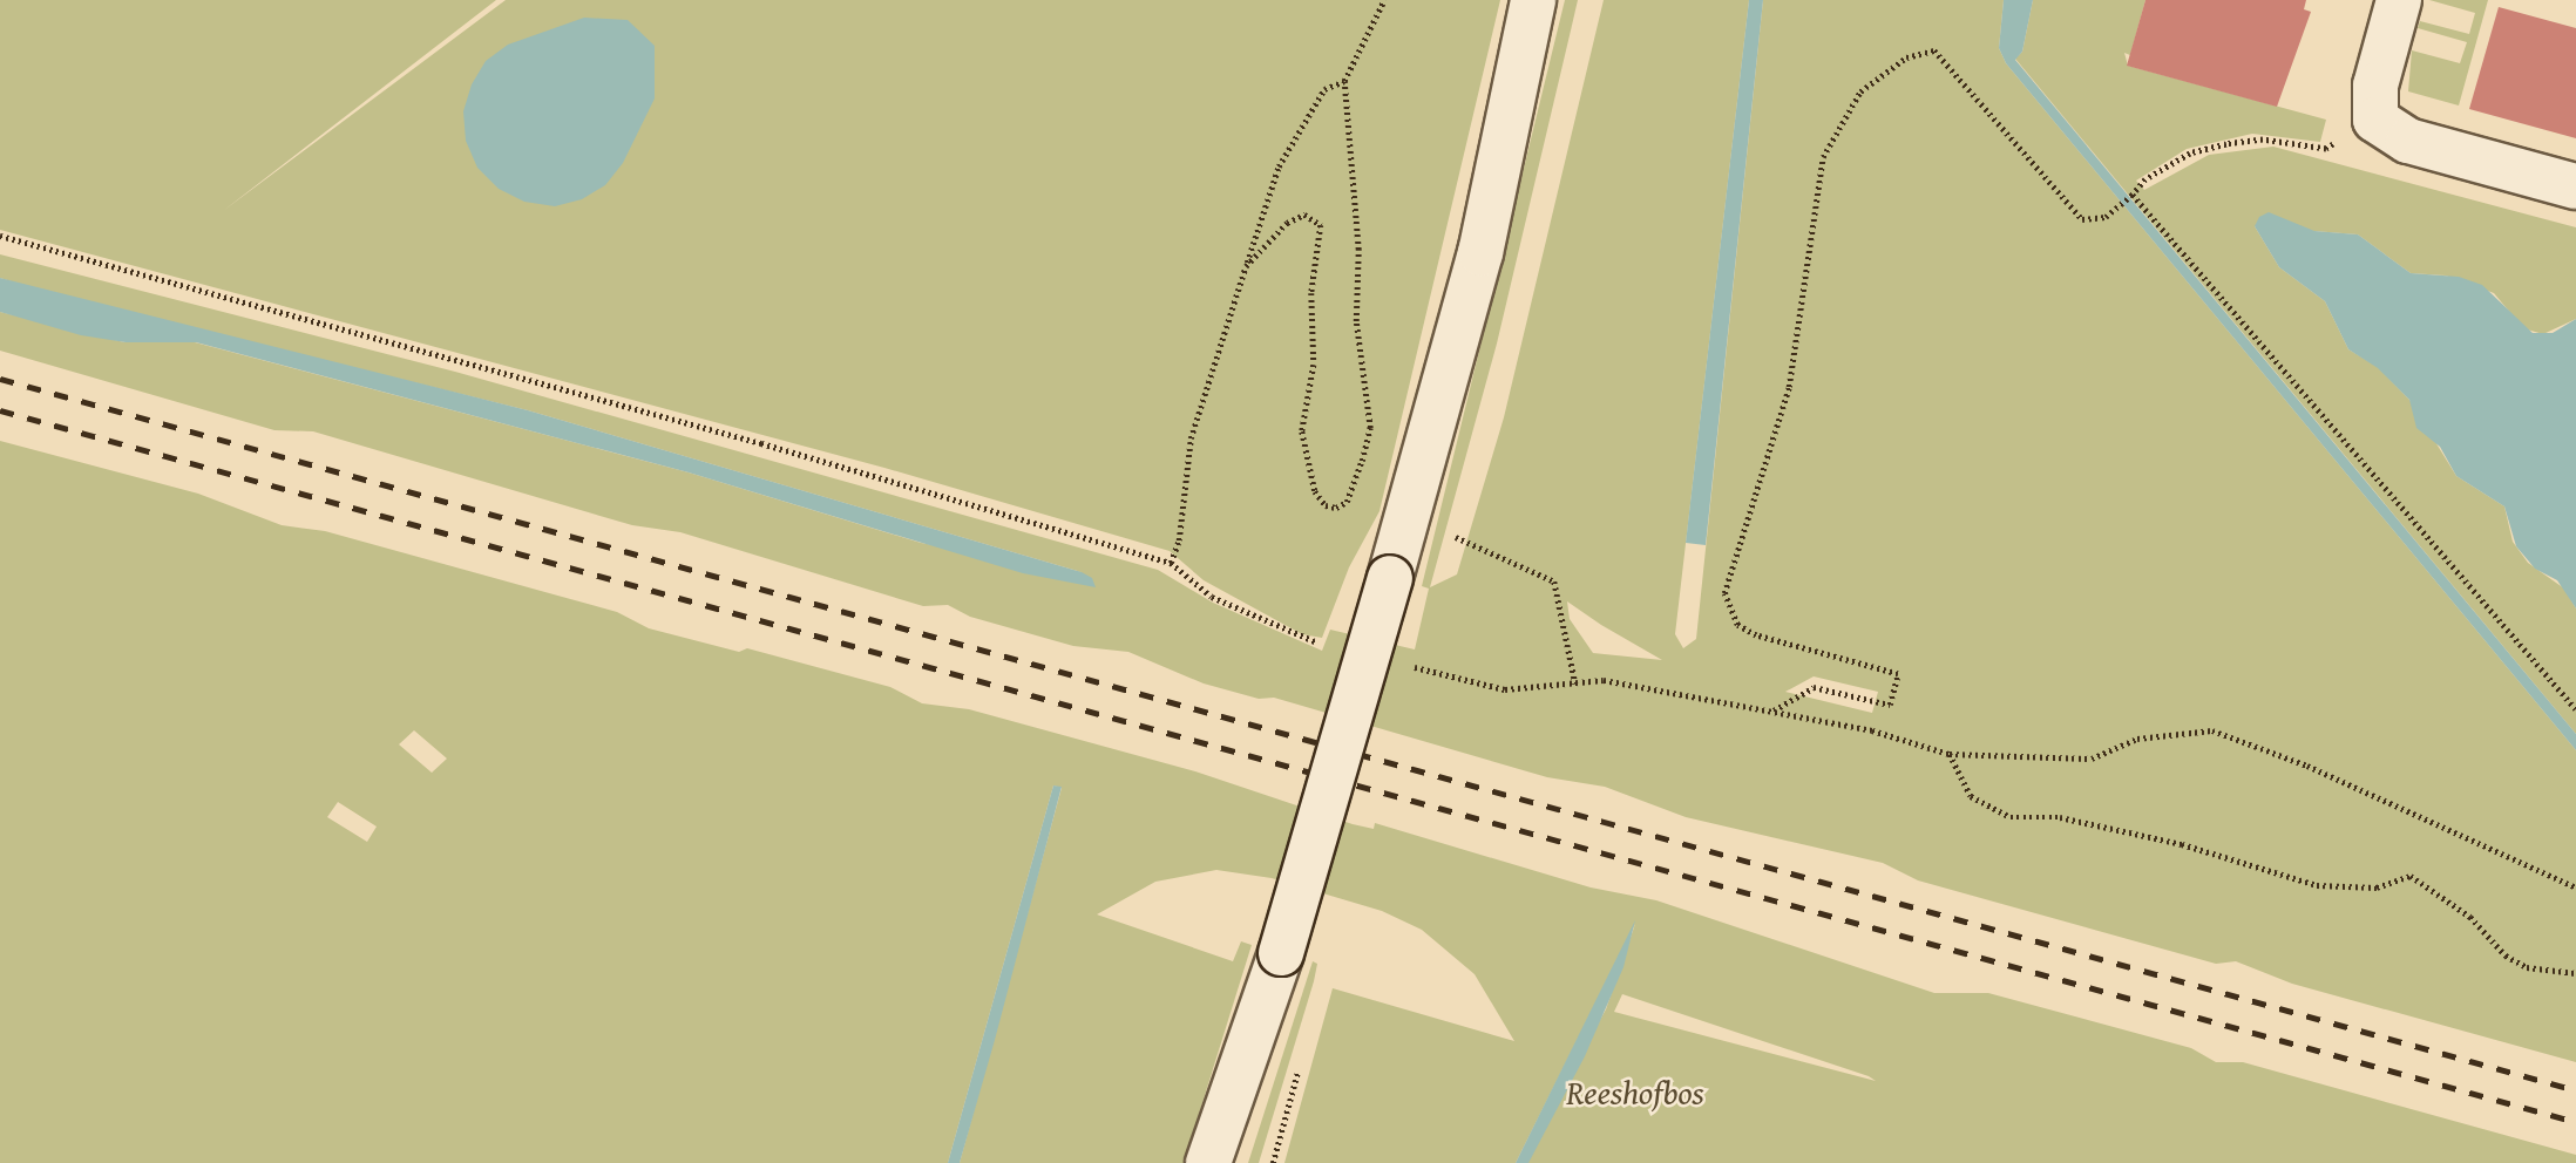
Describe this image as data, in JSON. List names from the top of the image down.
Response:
{
  "parks": ["Reeshofbos"]
}
